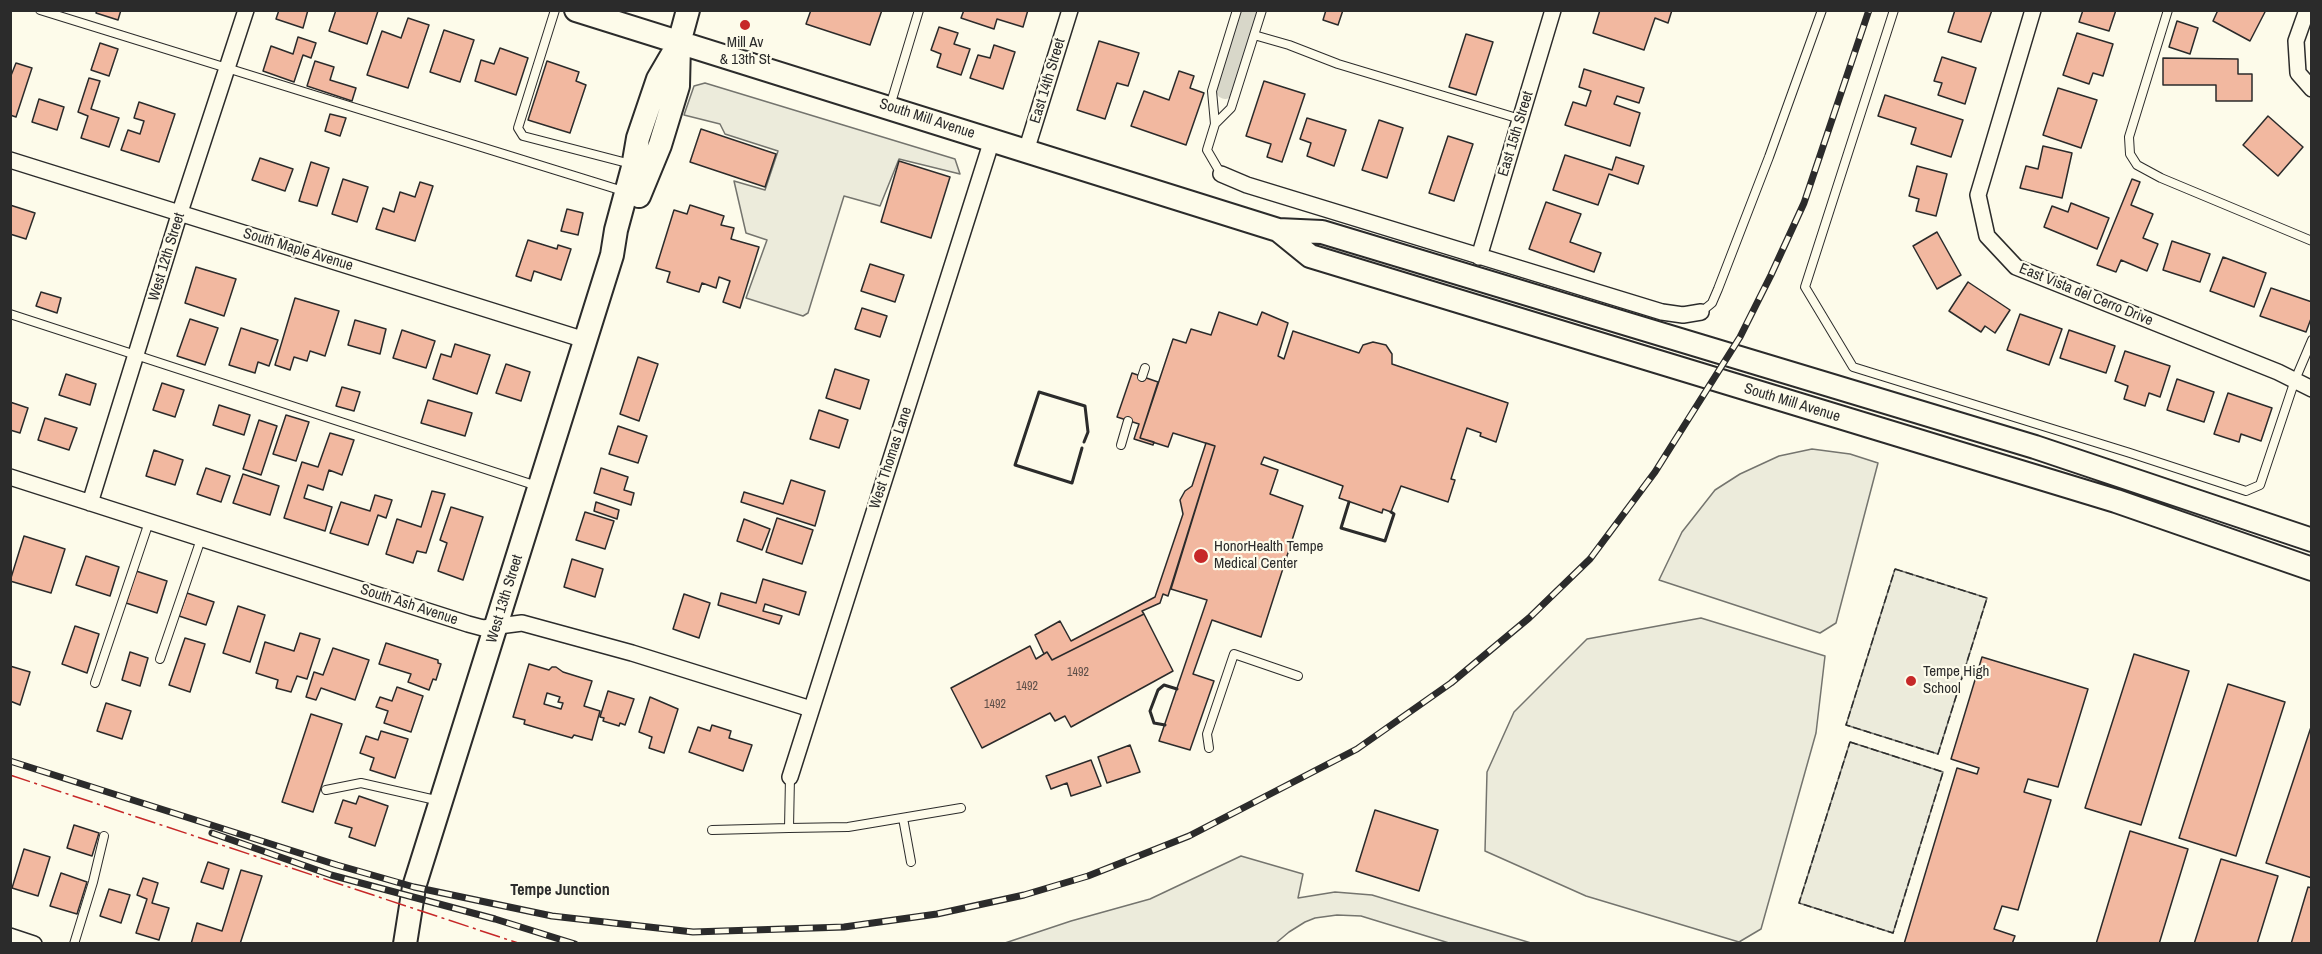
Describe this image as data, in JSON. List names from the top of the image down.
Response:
{
  "streets": {
    "main road": ["South Mill Avenue", "West 13th Street"],
    "street": [
      "East 14th Street",
      "East 15th Street",
      "South Maple Avenue",
      "West 12th Street",
      "East Vista del Cerro Drive",
      "West Thomas Lane",
      "South Ash Avenue"
    ]
  },
  "crossings": [
    ["East 14th Street", "South Mill Avenue"],
    ["South Mill Avenue", "West Thomas Lane"],
    ["South Mill Avenue", "West 13th Street"],
    ["South Maple Avenue", "West 12th Street"],
    ["South Maple Avenue", "West 13th Street"],
    ["West 12th Street", "South Ash Avenue"],
    ["West Thomas Lane", "South Ash Avenue"],
    ["West 13th Street", "South Ash Avenue"]
  ],
  "districts": ["Tempe Junction"],
  "places": ["Mill Av & 13th St", "HonorHealth Tempe Medical Center", "Tempe High School"],
  "house_numbers": ["1492", "1492", "1492"]
}
